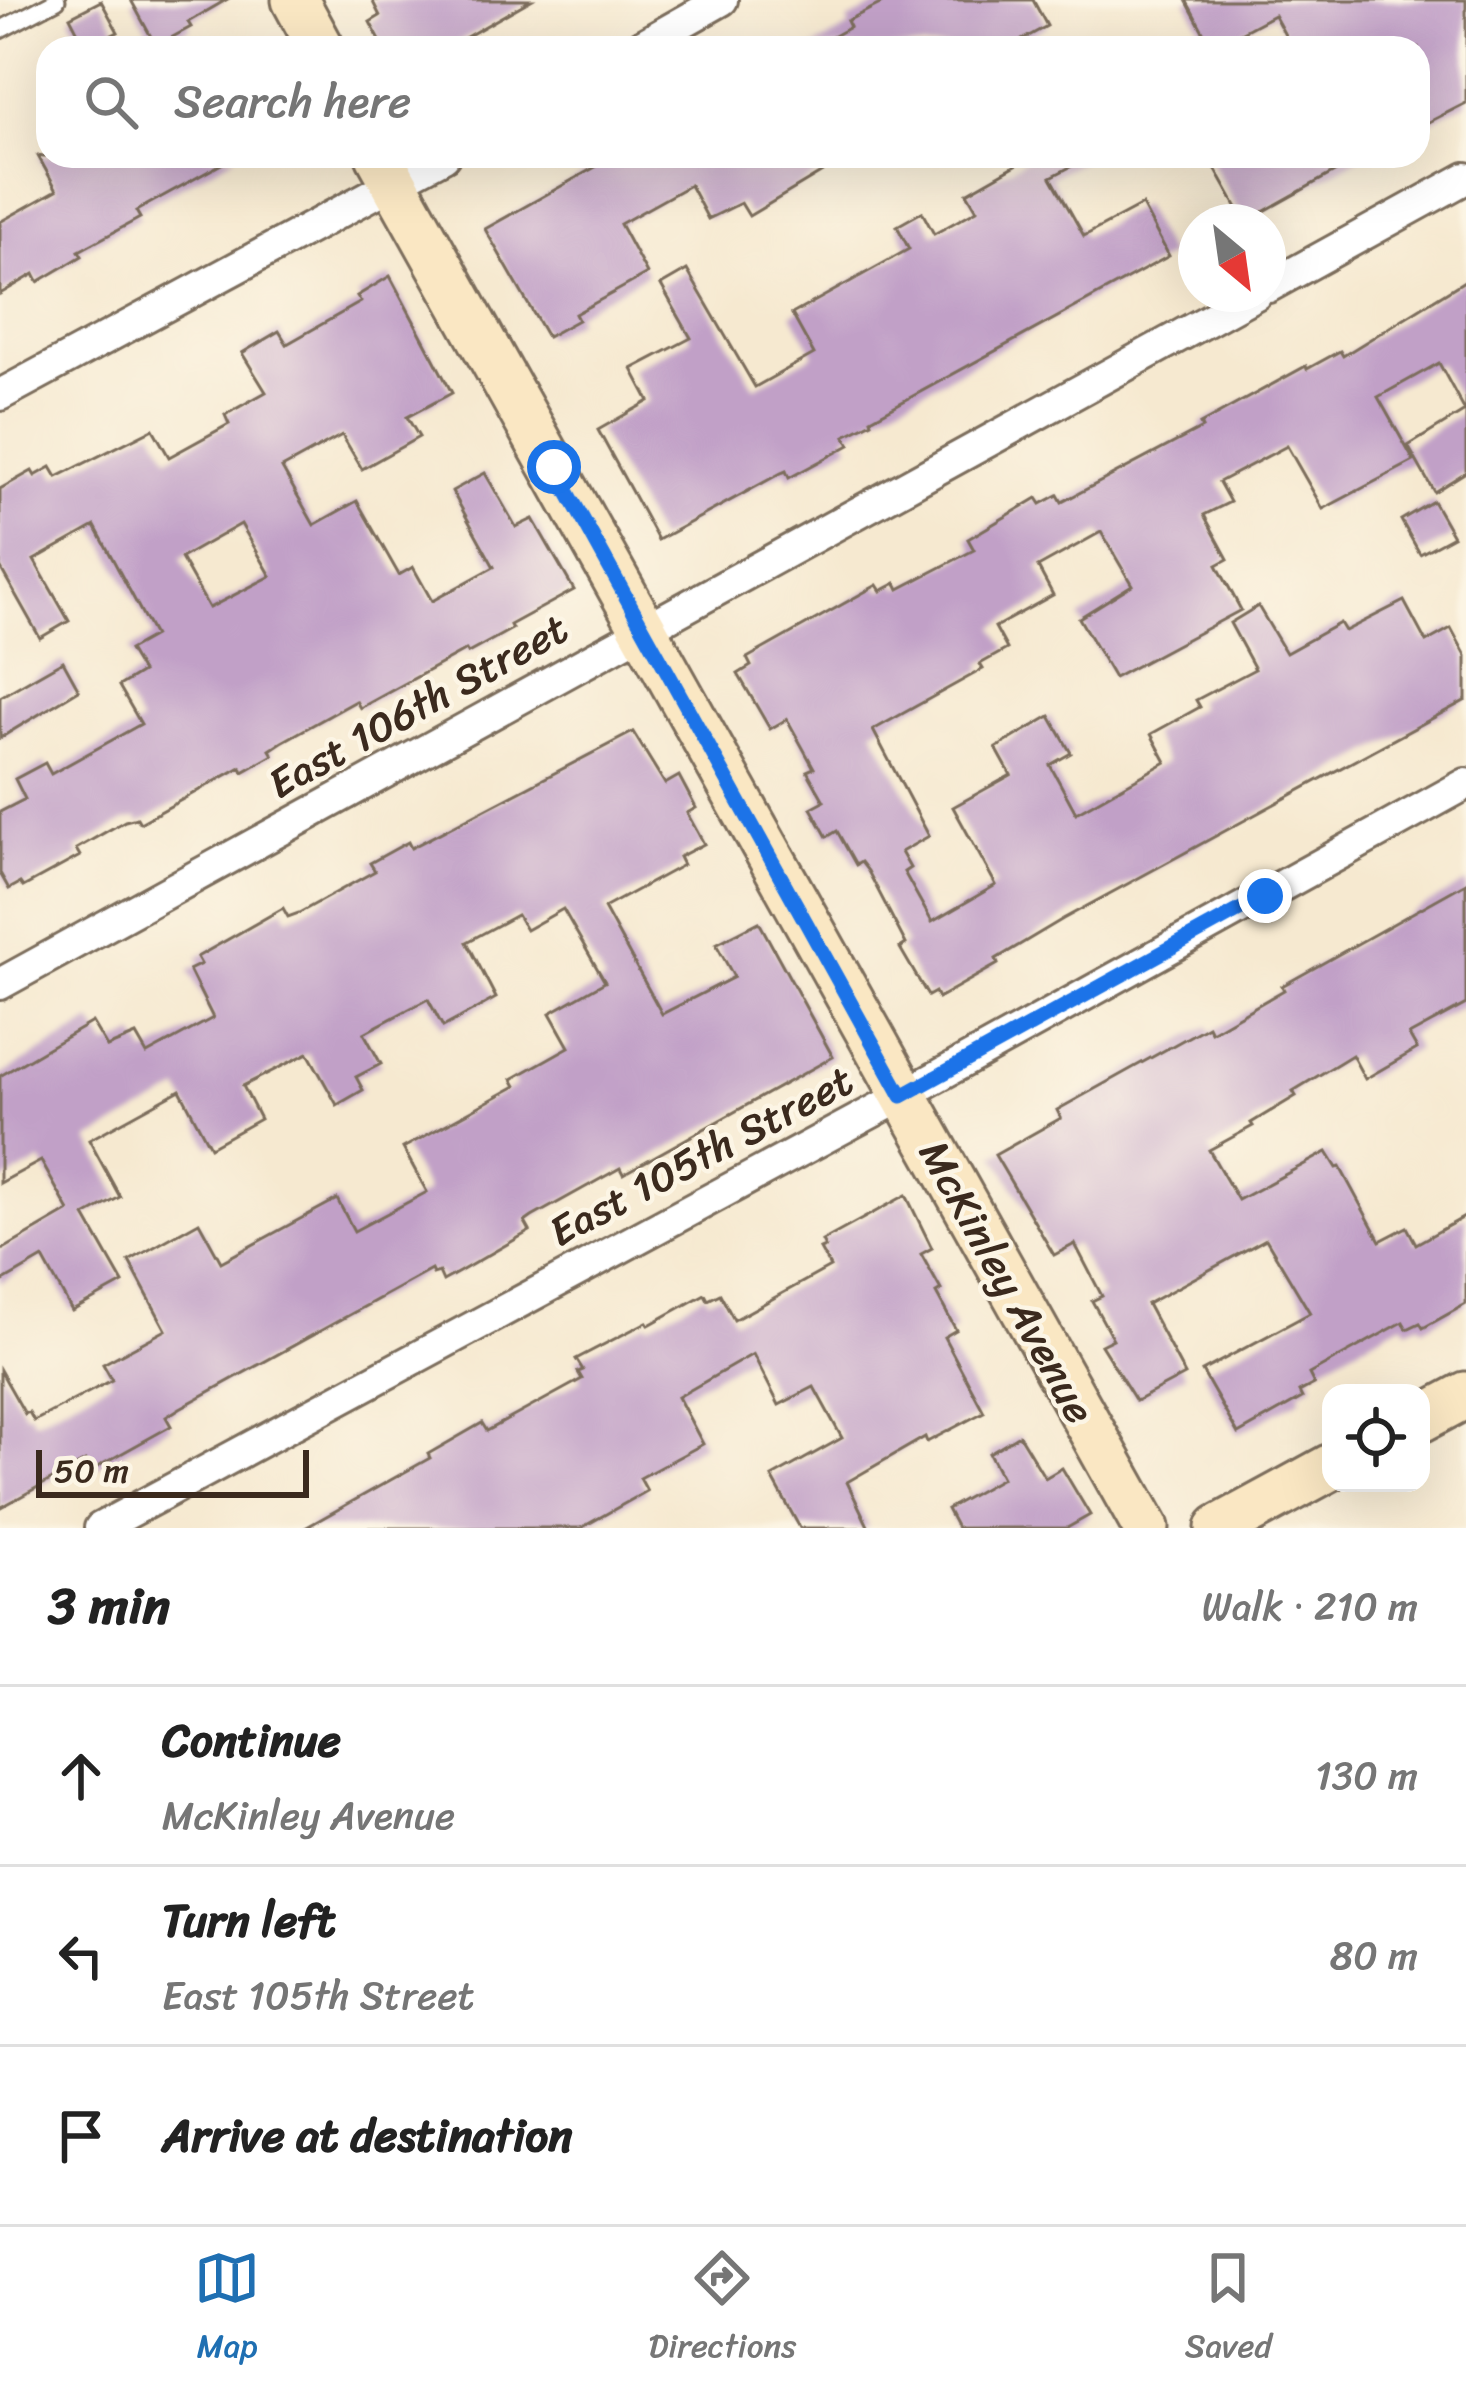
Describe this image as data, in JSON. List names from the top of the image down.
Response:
{
  "streets": {
    "street": ["East 106th Street", "East 105th Street", "McKinley Avenue"]
  },
  "crossings": [
    ["East 106th Street", "McKinley Avenue"],
    ["East 105th Street", "McKinley Avenue"]
  ],
  "scale_bar": "50 m",
  "north": "bottom right",
  "page": {
    "search": "Search here",
    "scale": "50 m",
    "heading": ["3 min", "Walk · 210 m"],
    "list": [
      ["Continue", "McKinley Avenue", "130 m"],
      ["Turn left", "East 105th Street", "80 m"],
      "Arrive at destination"
    ],
    "nav": ["Map", "Directions", "Saved"]
  }
}
